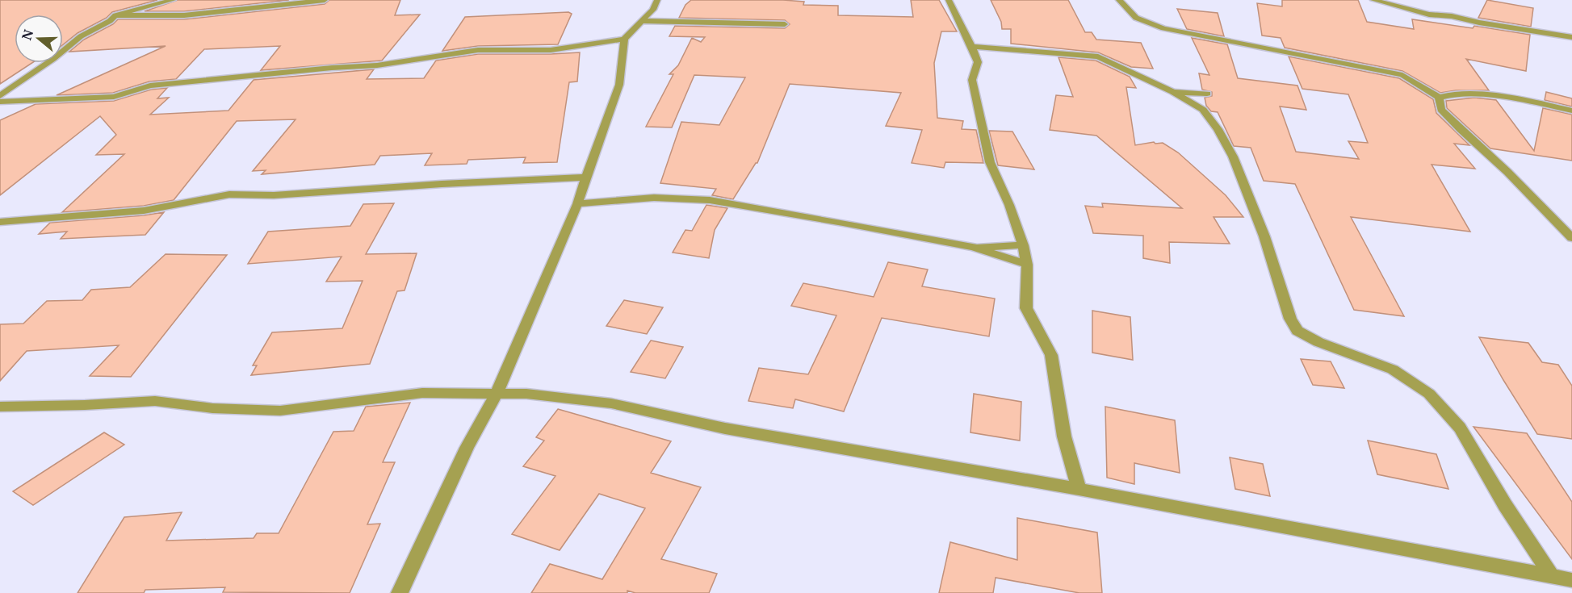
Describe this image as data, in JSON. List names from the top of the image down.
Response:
{
  "north": "left"
}
